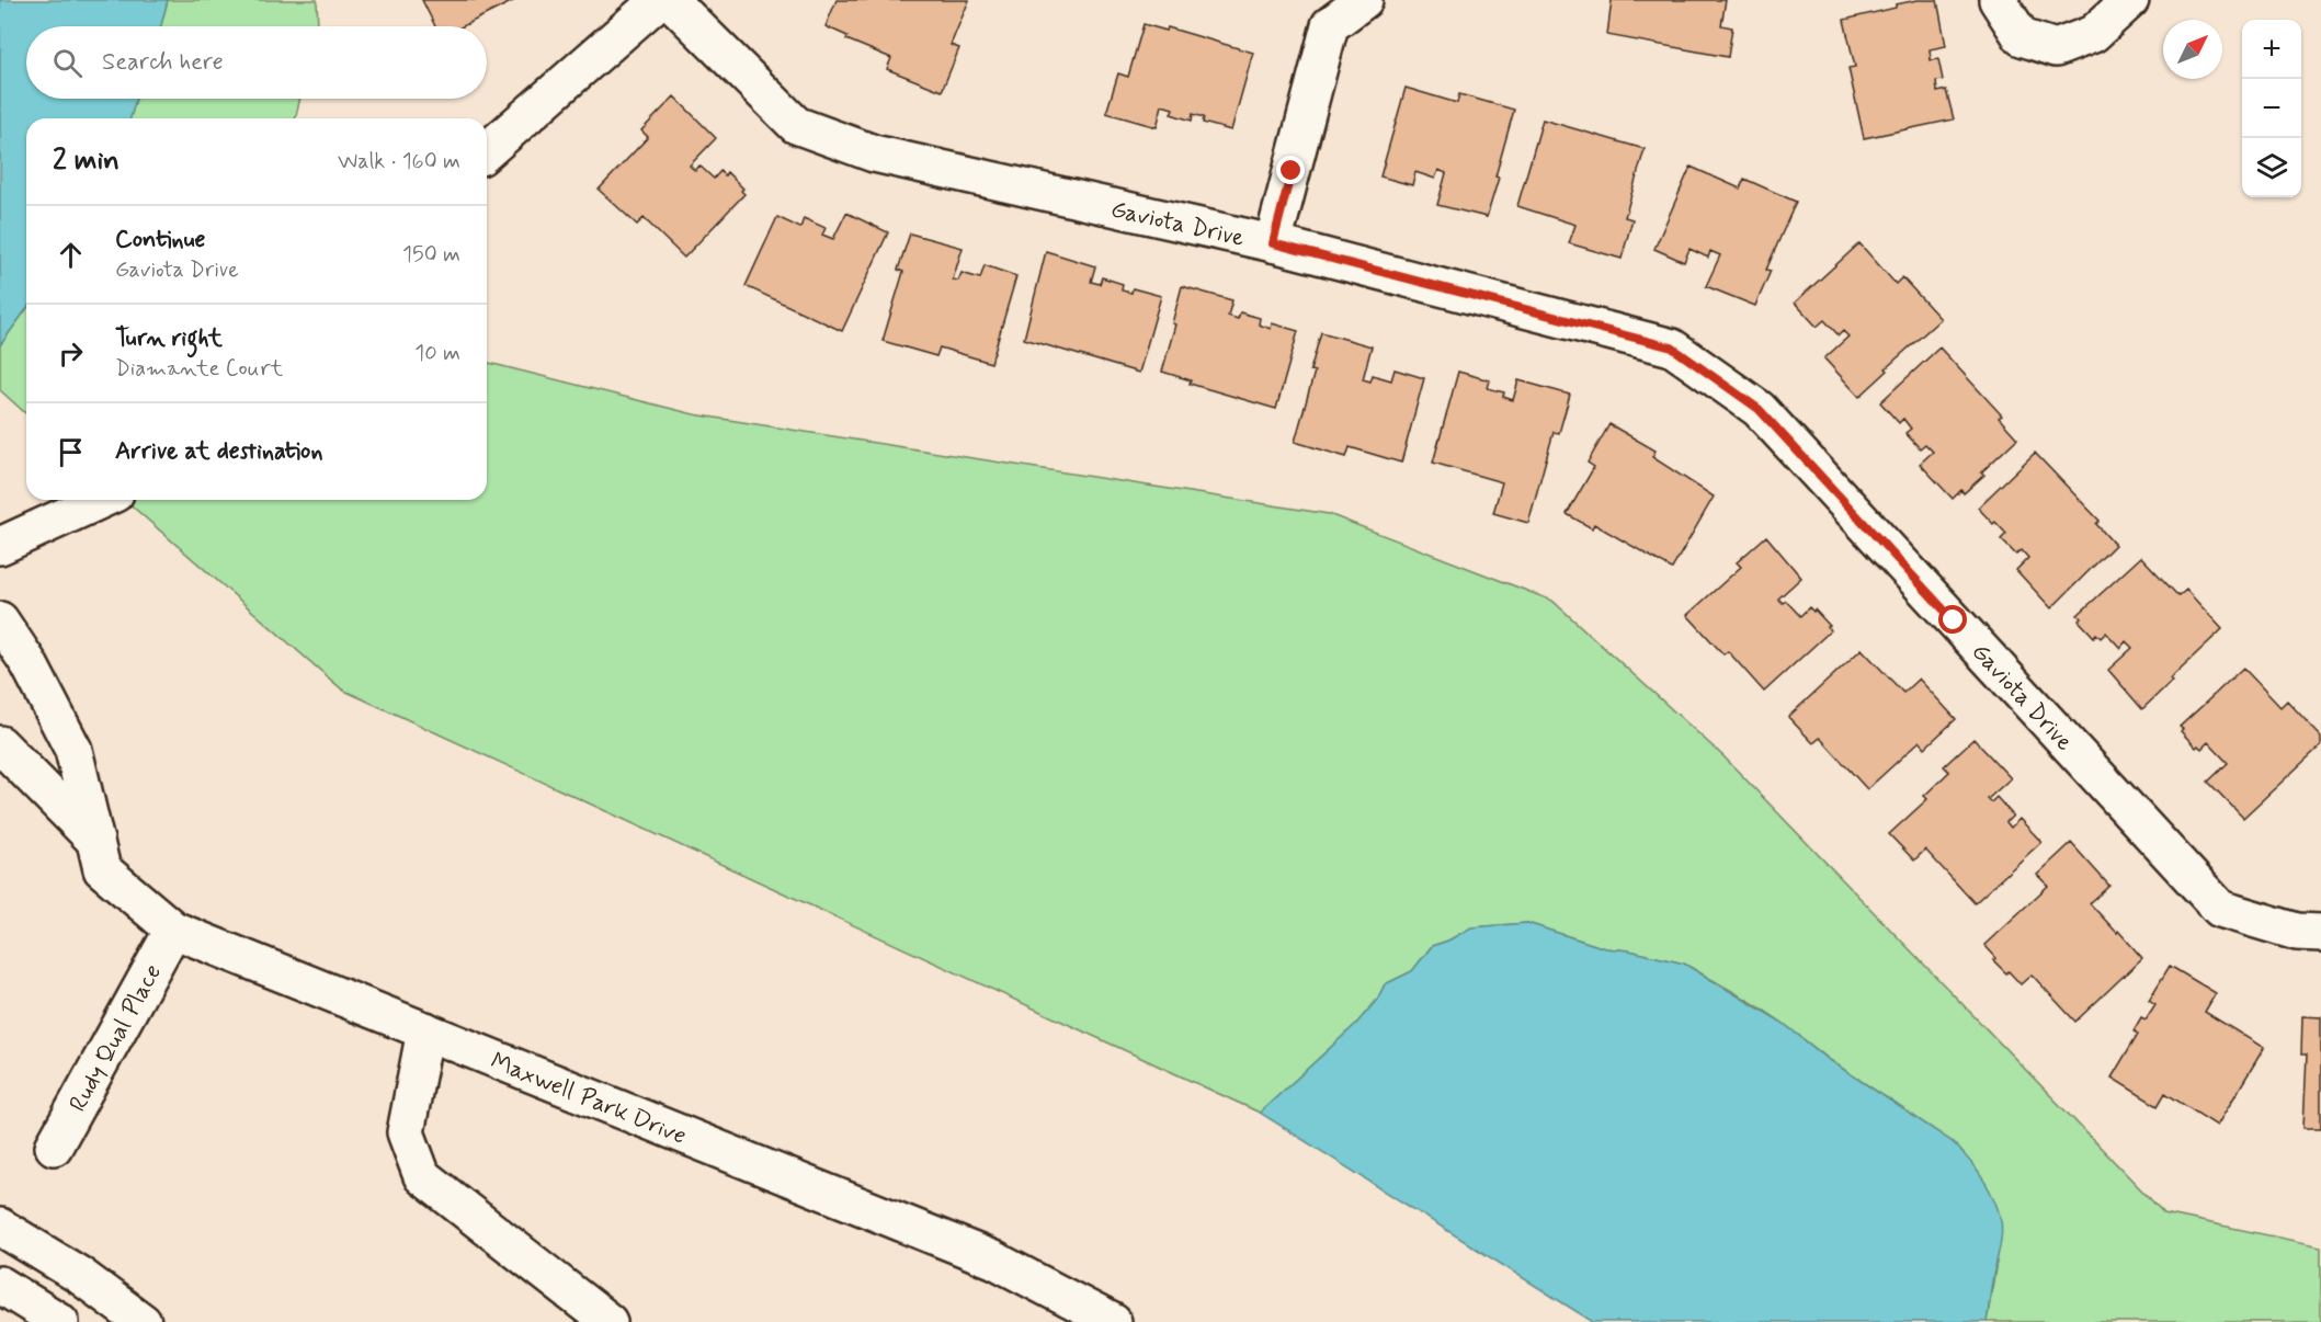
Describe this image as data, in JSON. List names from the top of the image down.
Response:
{
  "streets": {
    "street": ["Gaviota Drive", "Rudy Qual Place", "Maxwell Park Drive"]
  },
  "crossings": [
    ["Rudy Qual Place", "Maxwell Park Drive"]
  ],
  "north": "top right",
  "page": {
    "map_buttons": ["+", "−"],
    "search": "Search here",
    "heading": ["2 min", "Walk · 160 m"],
    "list": [
      ["Continue", "Gaviota Drive", "150 m"],
      ["Turn right", "Diamante Court", "10 m"],
      "Arrive at destination"
    ]
  }
}
